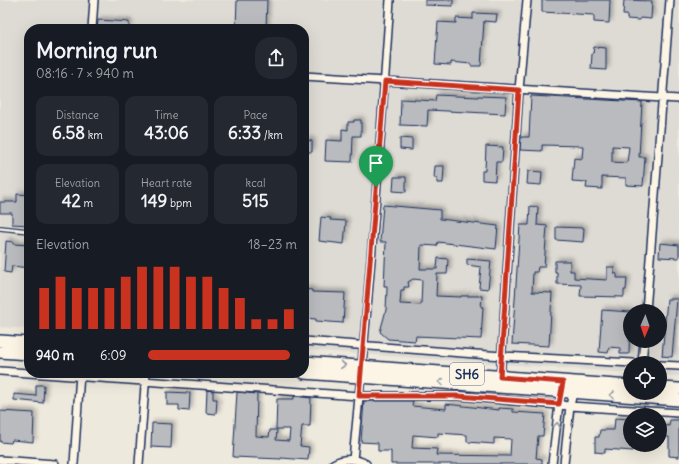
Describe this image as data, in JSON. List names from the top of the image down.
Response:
{
  "streets": {
    "main road": ["SH6"]
  },
  "north": "bottom",
  "page": {
    "heading": ["Morning run", "08:16 · 7 × 940 m"],
    "stats": [
      ["Distance", "6.58 km"],
      ["Time", "43:06"],
      ["Pace", "6:33 /km"],
      ["Elevation", "42 m"],
      ["Heart rate", "149 bpm"],
      ["kcal", "515"]
    ],
    "chart": ["Elevation", "18–23 m"],
    "list": [
      {
        "name": "940 m",
        "note": "6:09"
      }
    ]
  }
}
